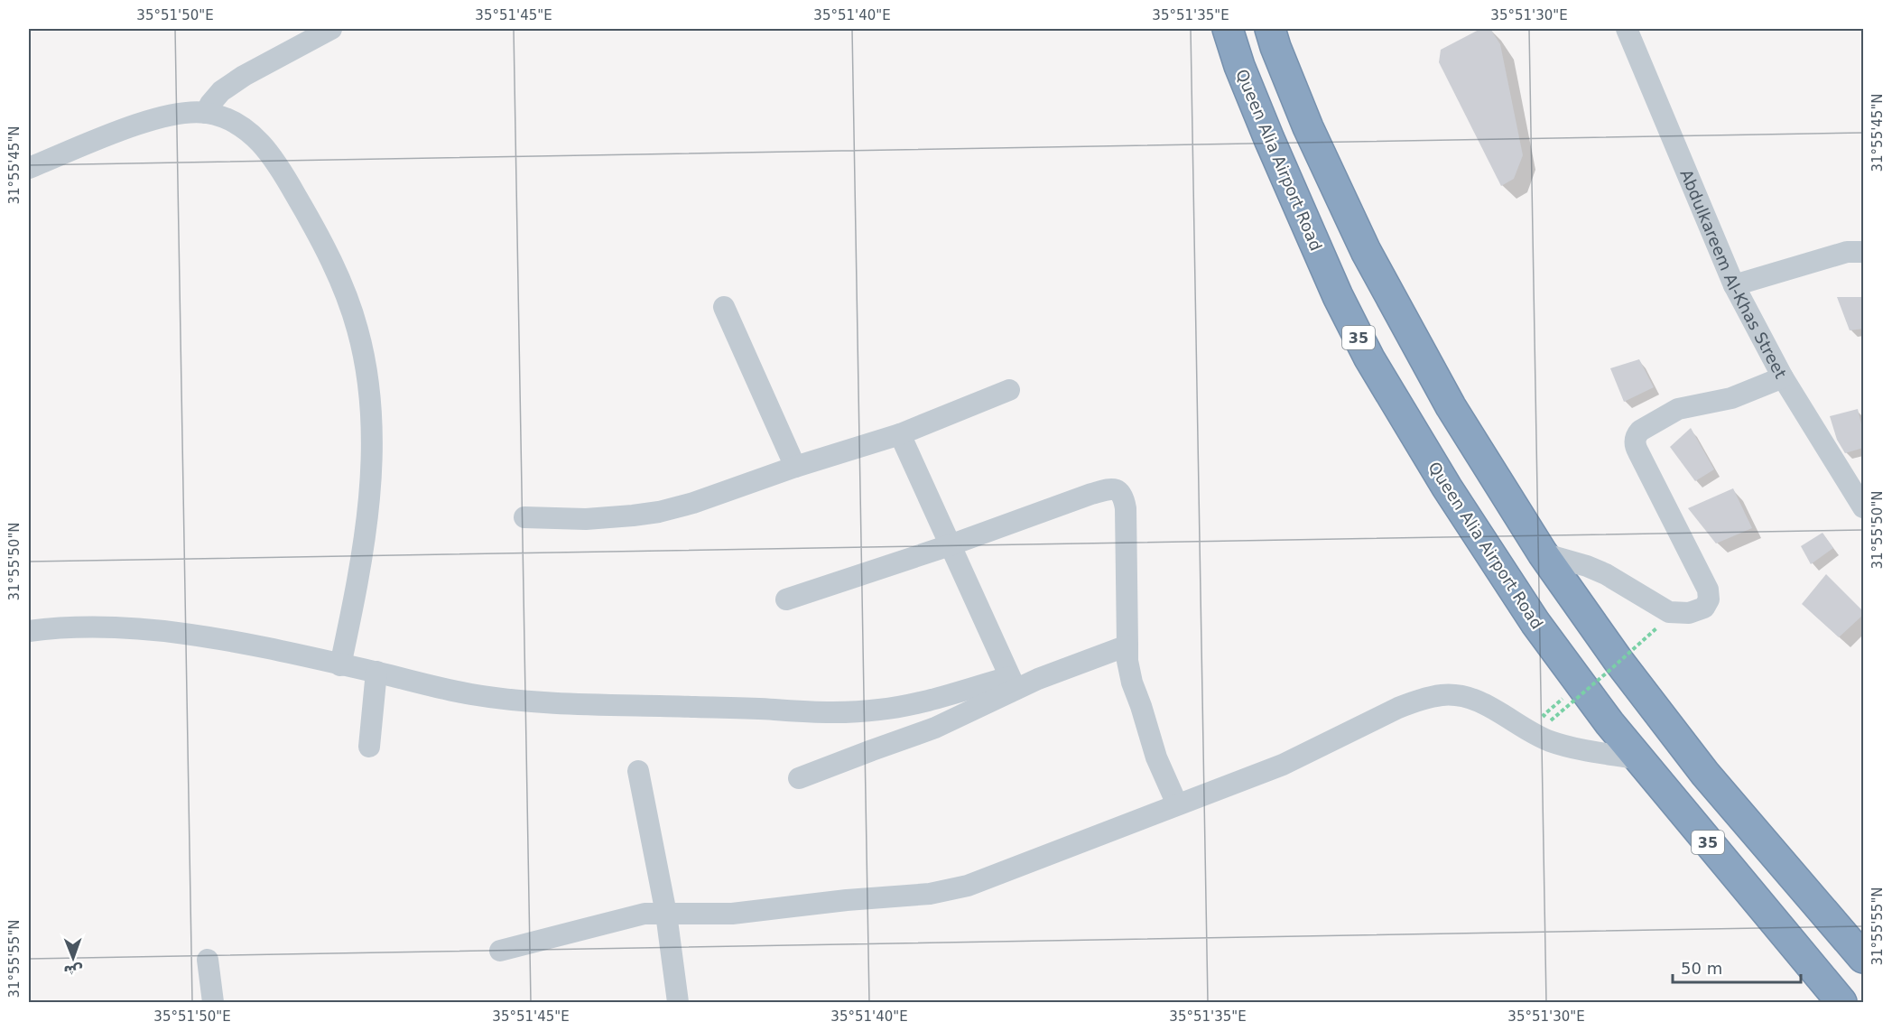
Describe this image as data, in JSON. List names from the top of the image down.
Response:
{
  "streets": {
    "highway": ["Queen Alia Airport Road", "35"],
    "street": ["Abdulkareem Al-Khas Street"]
  },
  "scale_bar": "50 m",
  "north": "bottom",
  "coordinates": [
    "35°51'50\"E",
    "35°51'45\"E",
    "35°51'40\"E",
    "35°51'35\"E",
    "35°51'30\"E",
    "31°55'45\"N",
    "31°55'50\"N",
    "31°55'55\"N"
  ]
}
